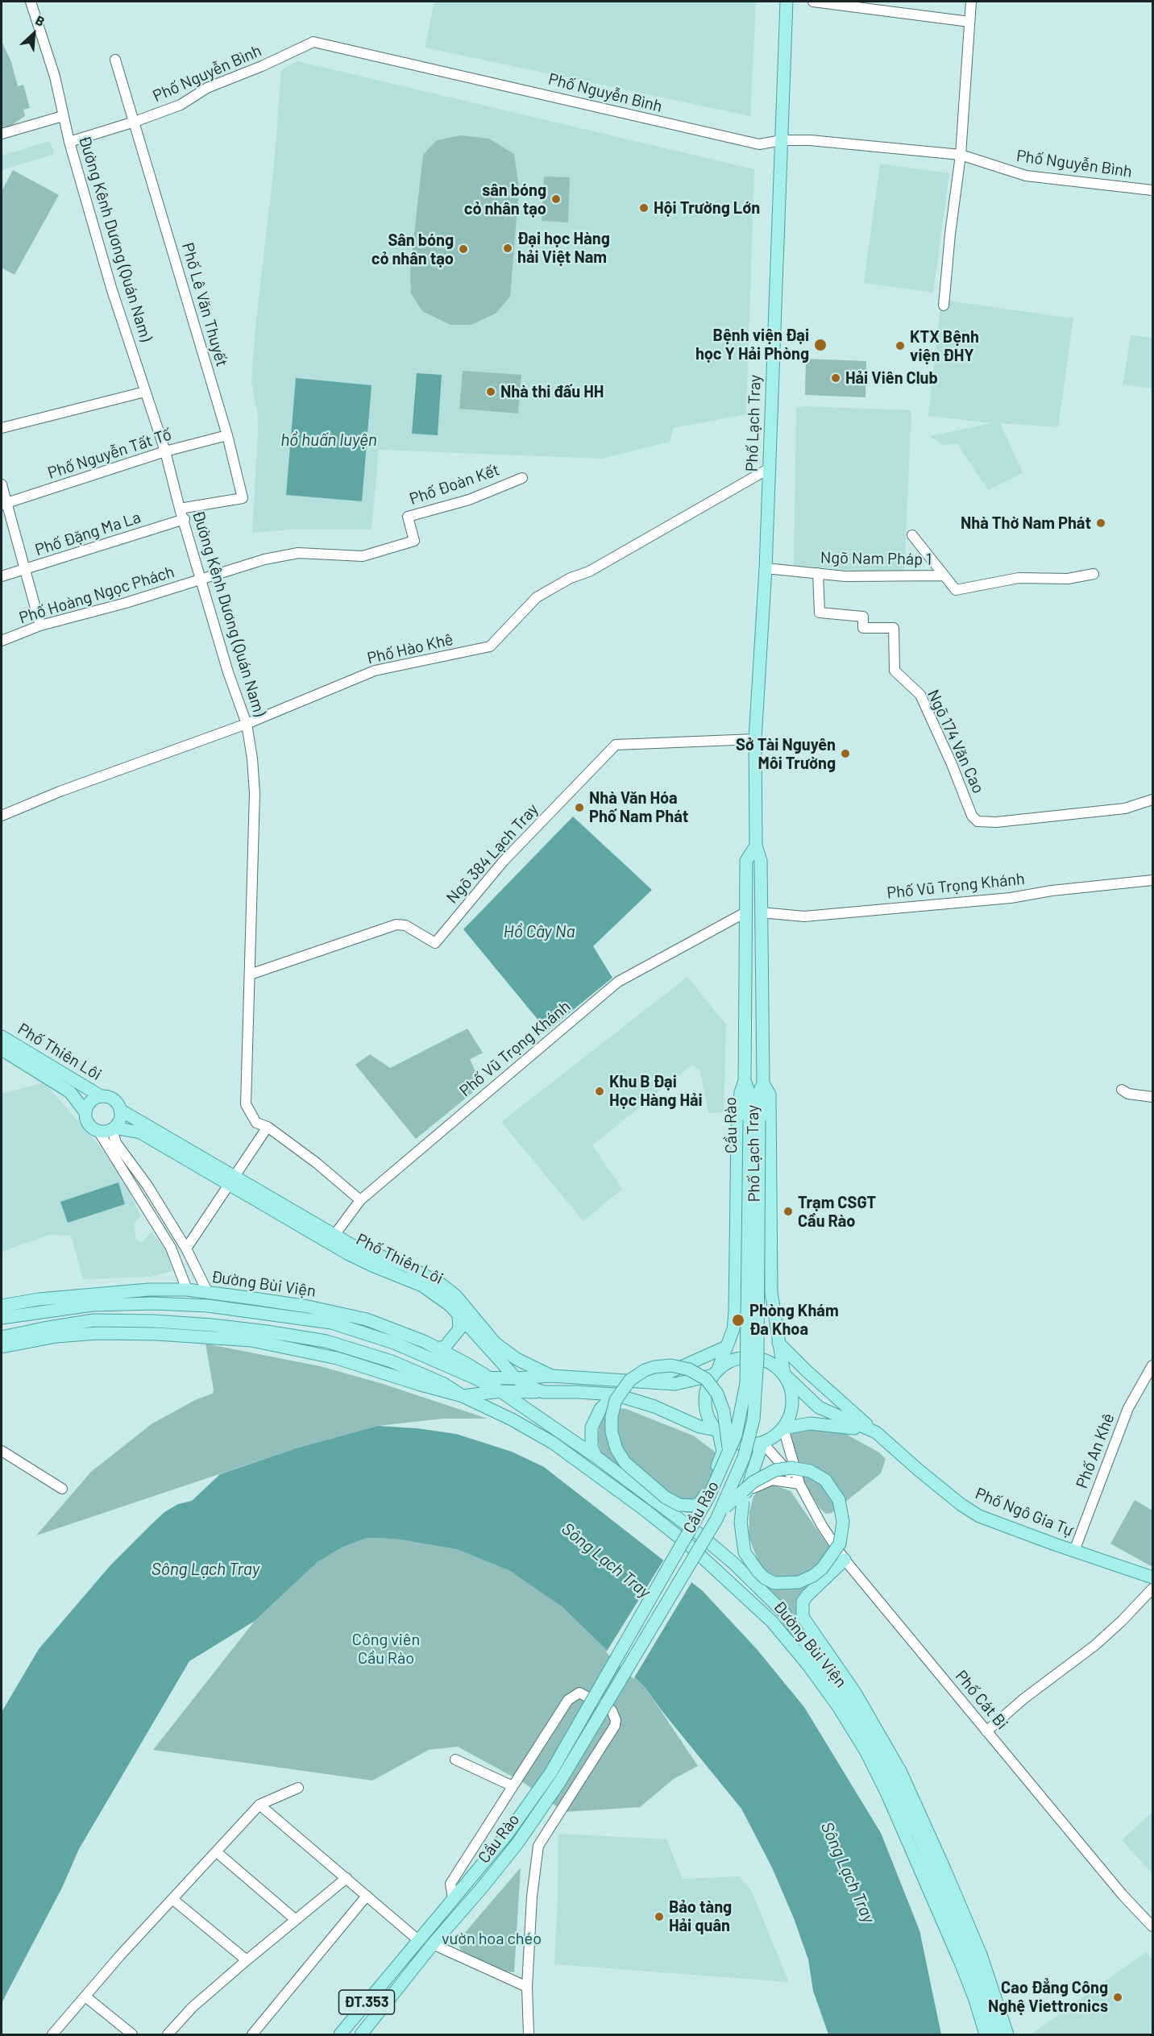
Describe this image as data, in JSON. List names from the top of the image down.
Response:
{
  "streets": {
    "main road": [
      "Phố Lạch Tray",
      "Phố Thiên Lôi",
      "Cầu Rào",
      "Đường Bùi Viện",
      "Phố Ngô Gia Tự",
      "ĐT.353"
    ],
    "street": [
      "Phố Nguyễn Bình",
      "Đường Kênh Dương (Quán Nam)",
      "Phố Lê Văn Thuyết",
      "Phố Nguyễn Tất Tố",
      "Phố Đoàn Kết",
      "Phố Đặng Ma La",
      "Ngõ Nam Pháp 1",
      "Phố Hoàng Ngọc Phách",
      "Phố Hào Khê",
      "Ngõ 174 Văn Cao",
      "Ngõ 384 Lạch Tray",
      "Phố Vũ Trọng Khánh",
      "Phố An Khê",
      "Phố Cát Bi"
    ]
  },
  "crossings": [
    ["Phố Nguyễn Bình", "Đường Kênh Dương (Quán Nam)"],
    ["Phố Nguyễn Bình", "Phố Lê Văn Thuyết"],
    ["Phố Nguyễn Bình", "Phố Lạch Tray"],
    ["Đường Kênh Dương (Quán Nam)", "Phố Lê Văn Thuyết"],
    ["Đường Kênh Dương (Quán Nam)", "Phố Nguyễn Tất Tố"],
    ["Đường Kênh Dương (Quán Nam)", "Phố Đoàn Kết"],
    ["Đường Kênh Dương (Quán Nam)", "Phố Đặng Ma La"],
    ["Đường Kênh Dương (Quán Nam)", "Phố Hoàng Ngọc Phách"],
    ["Đường Kênh Dương (Quán Nam)", "Phố Hào Khê"],
    ["Đường Kênh Dương (Quán Nam)", "Ngõ 384 Lạch Tray"],
    ["Đường Kênh Dương (Quán Nam)", "Phố Vũ Trọng Khánh"],
    ["Phố Lê Văn Thuyết", "Phố Nguyễn Tất Tố"],
    ["Phố Lạch Tray", "Ngõ Nam Pháp 1"],
    ["Phố Lạch Tray", "Phố Hào Khê"],
    ["Phố Lạch Tray", "Ngõ 384 Lạch Tray"],
    ["Phố Lạch Tray", "Phố Vũ Trọng Khánh"],
    ["Phố Lạch Tray", "Phố Thiên Lôi"],
    ["Phố Lạch Tray", "Cầu Rào"],
    ["Phố Lạch Tray", "Phố Ngô Gia Tự"],
    ["Phố Lạch Tray", "Phố Cát Bi"],
    ["Phố Đoàn Kết", "Phố Hoàng Ngọc Phách"],
    ["Ngõ Nam Pháp 1", "Ngõ 174 Văn Cao"],
    ["Phố Vũ Trọng Khánh", "Phố Thiên Lôi"],
    ["Phố Thiên Lôi", "Phố Ngô Gia Tự"],
    ["Phố Thiên Lôi", "Phố Cát Bi"],
    ["Cầu Rào", "ĐT.353"],
    ["Đường Bùi Viện", "Phố Cát Bi"],
    ["Phố An Khê", "Phố Ngô Gia Tự"],
    ["Phố Ngô Gia Tự", "Phố Cát Bi"]
  ],
  "water": ["hồ huấn luyện", "Hồ Cây Na", "Sông Lạch Tray"],
  "parks": ["Công viên Cầu Rào", "vườn hoa chéo"],
  "places": [
    "sân bóng cỏ nhân tạo",
    "Hội Trường Lớn",
    "Đại học Hàng hải Việt Nam",
    "Sân bóng cỏ nhân tạo",
    "Bệnh viện Đại học Y Hải Phòng",
    "KTX Bệnh viện ĐHY",
    "Hải Viên Club",
    "Nhà thi đấu HH",
    "Nhà Thờ Nam Phát",
    "Sở Tài Nguyên Môi Trường",
    "Nhà Văn Hóa Phố Nam Phát",
    "Khu B Đại Học Hàng Hải",
    "Trạm CSGT Cầu Rào",
    "Phòng Khám Đa Khoa",
    "Bảo tàng Hải quân",
    "Cao Đẳng Công Nghệ Viettronics"
  ],
  "north": "top right"
}
